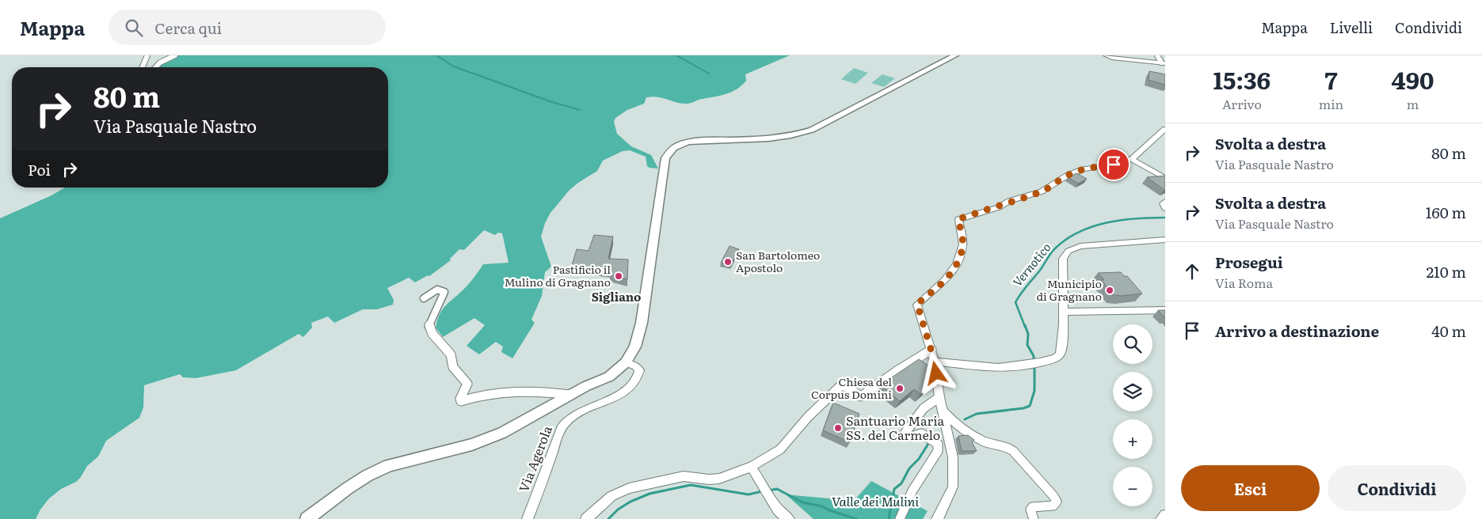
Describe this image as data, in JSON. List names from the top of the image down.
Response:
{
  "streets": {
    "street": ["Via Agerola"]
  },
  "districts": ["Sigliano"],
  "water": ["Vernotico"],
  "parks": ["Valle dei Mulini"],
  "places": [
    "San Bartolomeo Apostolo",
    "Pastificio il Mulino di Gragnano",
    "Municipio di Gragnano",
    "Chiesa del Corpus Domini",
    "Santuario Maria SS. del Carmelo"
  ],
  "page": {
    "header": "Mappa",
    "search": "Cerca qui",
    "nav": ["Mappa", "Livelli", "Condividi"],
    "eta": [
      "15:36",
      "Arrivo",
      "7",
      "min",
      "490",
      "m"
    ],
    "turn": ["80 m", "Via Pasquale Nastro"],
    "list": [
      {
        "name": "Svolta a destra",
        "note": "Via Pasquale Nastro",
        "value": "80 m"
      },
      {
        "name": "Svolta a destra",
        "note": "Via Pasquale Nastro",
        "value": "160 m"
      },
      {
        "name": "Prosegui",
        "note": "Via Roma",
        "value": "210 m"
      },
      {
        "name": "Arrivo a destinazione",
        "value": "40 m"
      }
    ],
    "then": "Poi",
    "map_buttons": ["+", "−"],
    "buttons": ["Esci", "Condividi"]
  }
}
